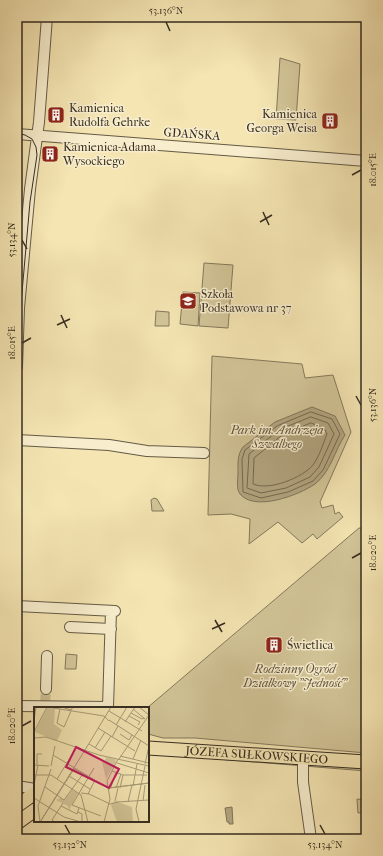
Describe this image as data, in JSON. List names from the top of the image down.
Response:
{
  "streets": {
    "main road": ["JÓZEFA SUŁKOWSKIEGO"],
    "street": ["GDAŃSKA"]
  },
  "parks": ["Park im. Andrzeja Szwalbego", "Rodzinny Ogród Działkowy \"Jedność\""],
  "places": {
    "building": [
      "Kamienica Rudolfa Gehrke",
      "Kamienica Georga Weisa",
      "Kamienica Adama Wysockiego",
      "Świetlica"
    ],
    "school or university": ["Szkoła Podstawowa nr 37"]
  },
  "coordinates": [
    "53.136°N",
    "18.015°E",
    "53.134°N",
    "18.020°E",
    "53.132°N"
  ]
}
